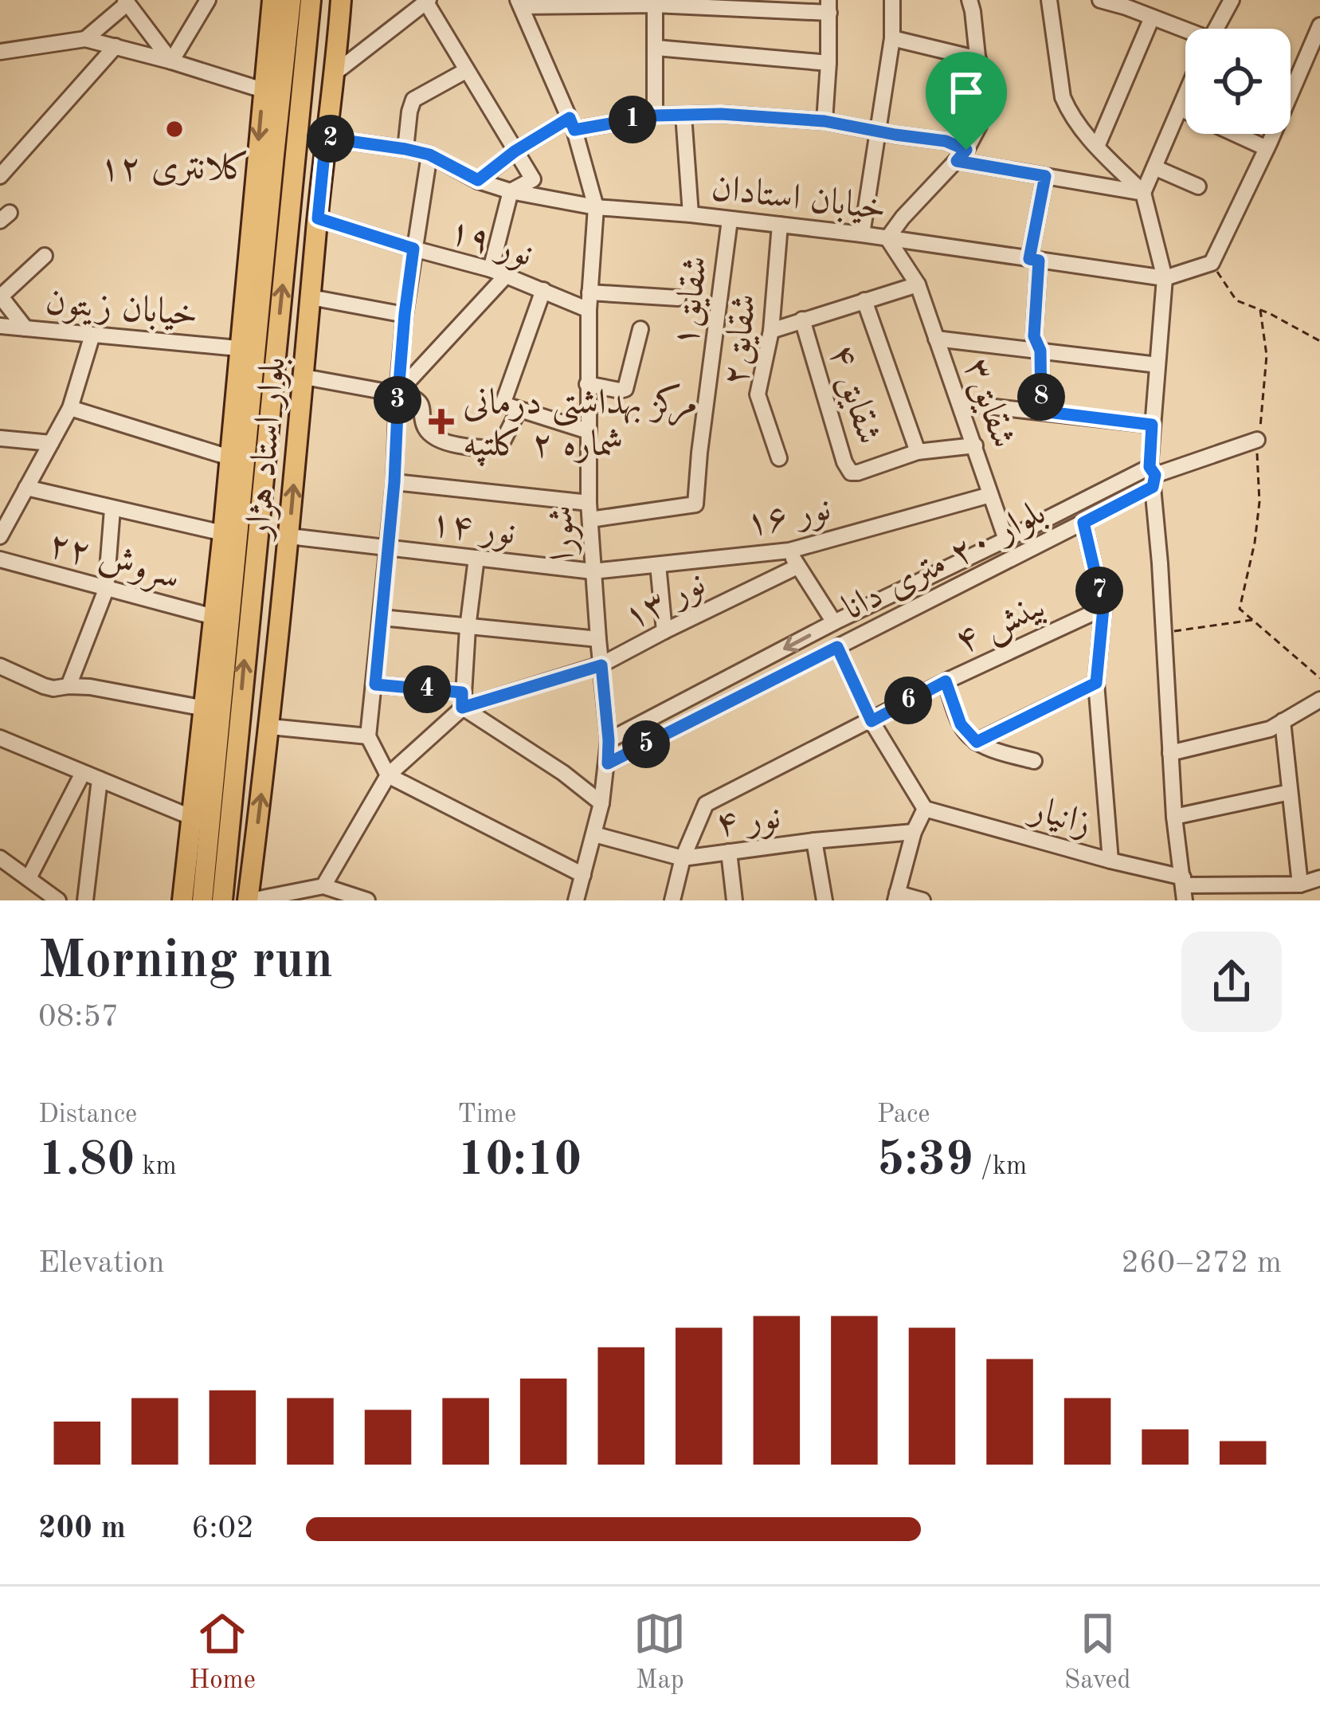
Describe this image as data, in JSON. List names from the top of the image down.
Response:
{
  "streets": {
    "main road": ["بلوار استاد هژار"],
    "street": [
      "خیابان استادان",
      "نور ۱۹",
      "شقایق۱",
      "خیابان زیتون",
      "شقایق۲",
      "شقایق ۴",
      "شقایق۳",
      "نور ۱۶",
      "نور ۱۴",
      "شورا",
      "سروش ۲۲",
      "بلوار ۲۰ متری دانا",
      "نور ۱۳",
      "بینش ۴",
      "زانیار",
      "نور ۴"
    ]
  },
  "crossings": [
    ["خیابان استادان", "شقایق۱"],
    ["خیابان استادان", "شقایق۲"],
    ["خیابان استادان", "شقایق۳"],
    ["خیابان استادان", "بلوار استاد هژار"],
    ["خیابان استادان", "شورا"],
    ["نور ۱۹", "بلوار استاد هژار"],
    ["نور ۱۹", "شورا"],
    ["شقایق۱", "شورا"],
    ["خیابان زیتون", "بلوار استاد هژار"],
    ["شقایق ۴", "شقایق۳"],
    ["شقایق۳", "نور ۱۶"],
    ["شقایق۳", "بلوار ۲۰ متری دانا"],
    ["بلوار استاد هژار", "نور ۱۴"],
    ["بلوار استاد هژار", "سروش ۲۲"],
    ["نور ۱۶", "نور ۱۴"],
    ["نور ۱۶", "شورا"],
    ["نور ۱۴", "شورا"],
    ["شورا", "بلوار ۲۰ متری دانا"],
    ["شورا", "نور ۱۳"],
    ["شورا", "نور ۴"],
    ["بینش ۴", "نور ۴"]
  ],
  "places": {
    "other": ["کلانتری ۱۲"],
    "health": ["مرکز بهداشتی درمانی شماره ۲ کلتپه"]
  },
  "page": {
    "pins": [
      "1",
      "2",
      "8",
      "3",
      "7",
      "4",
      "6",
      "5"
    ],
    "heading": ["Morning run", "08:57"],
    "stats": [
      ["Distance", "1.80 km"],
      ["Time", "10:10"],
      ["Pace", "5:39 /km"]
    ],
    "chart": ["Elevation", "260–272 m"],
    "list": [
      {
        "name": "200 m",
        "note": "6:02"
      }
    ],
    "tabs": ["Home", "Map", "Saved"]
  }
}
